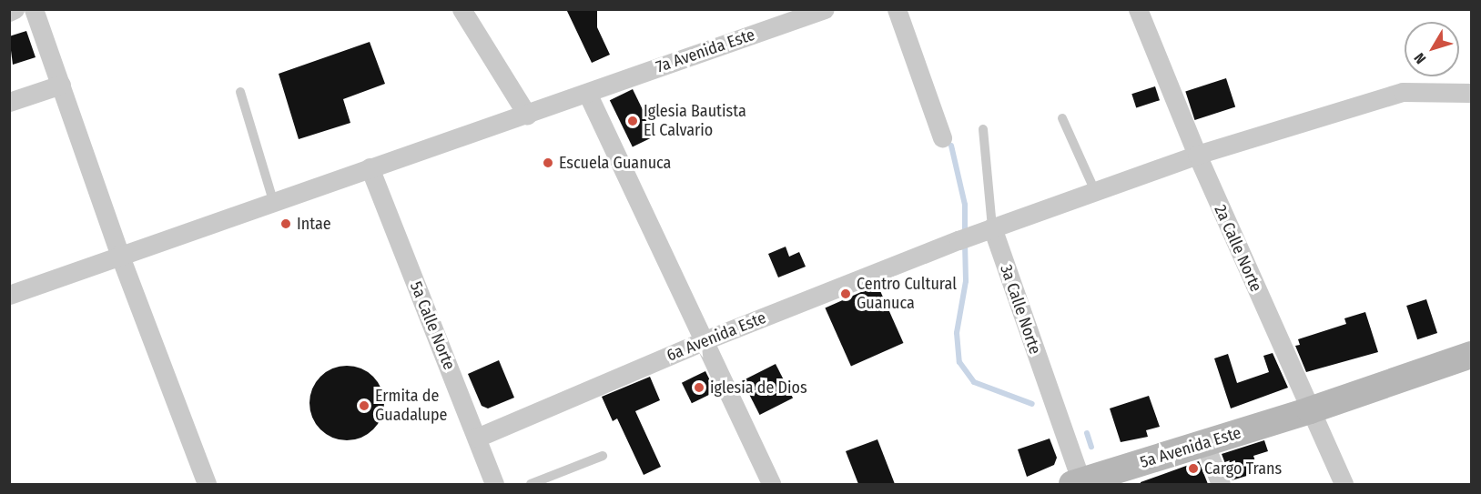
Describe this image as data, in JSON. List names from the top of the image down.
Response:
{
  "streets": {
    "street": [
      "7a Avenida Este",
      "2a Calle Norte",
      "3a Calle Norte",
      "5a Calle Norte",
      "6a Avenida Este",
      "5a Avenida Este"
    ]
  },
  "crossings": [
    ["7a Avenida Este", "5a Calle Norte"],
    ["2a Calle Norte", "6a Avenida Este"],
    ["2a Calle Norte", "5a Avenida Este"],
    ["3a Calle Norte", "6a Avenida Este"],
    ["3a Calle Norte", "5a Avenida Este"],
    ["5a Calle Norte", "6a Avenida Este"]
  ],
  "places": [
    "Iglesia Bautista El Calvario",
    "Escuela Guanuca",
    "Intae",
    "Centro Cultural Guanuca",
    "iglesia de Dios",
    "Ermita de Guadalupe",
    "Cargo Trans"
  ],
  "north": "bottom left"
}
